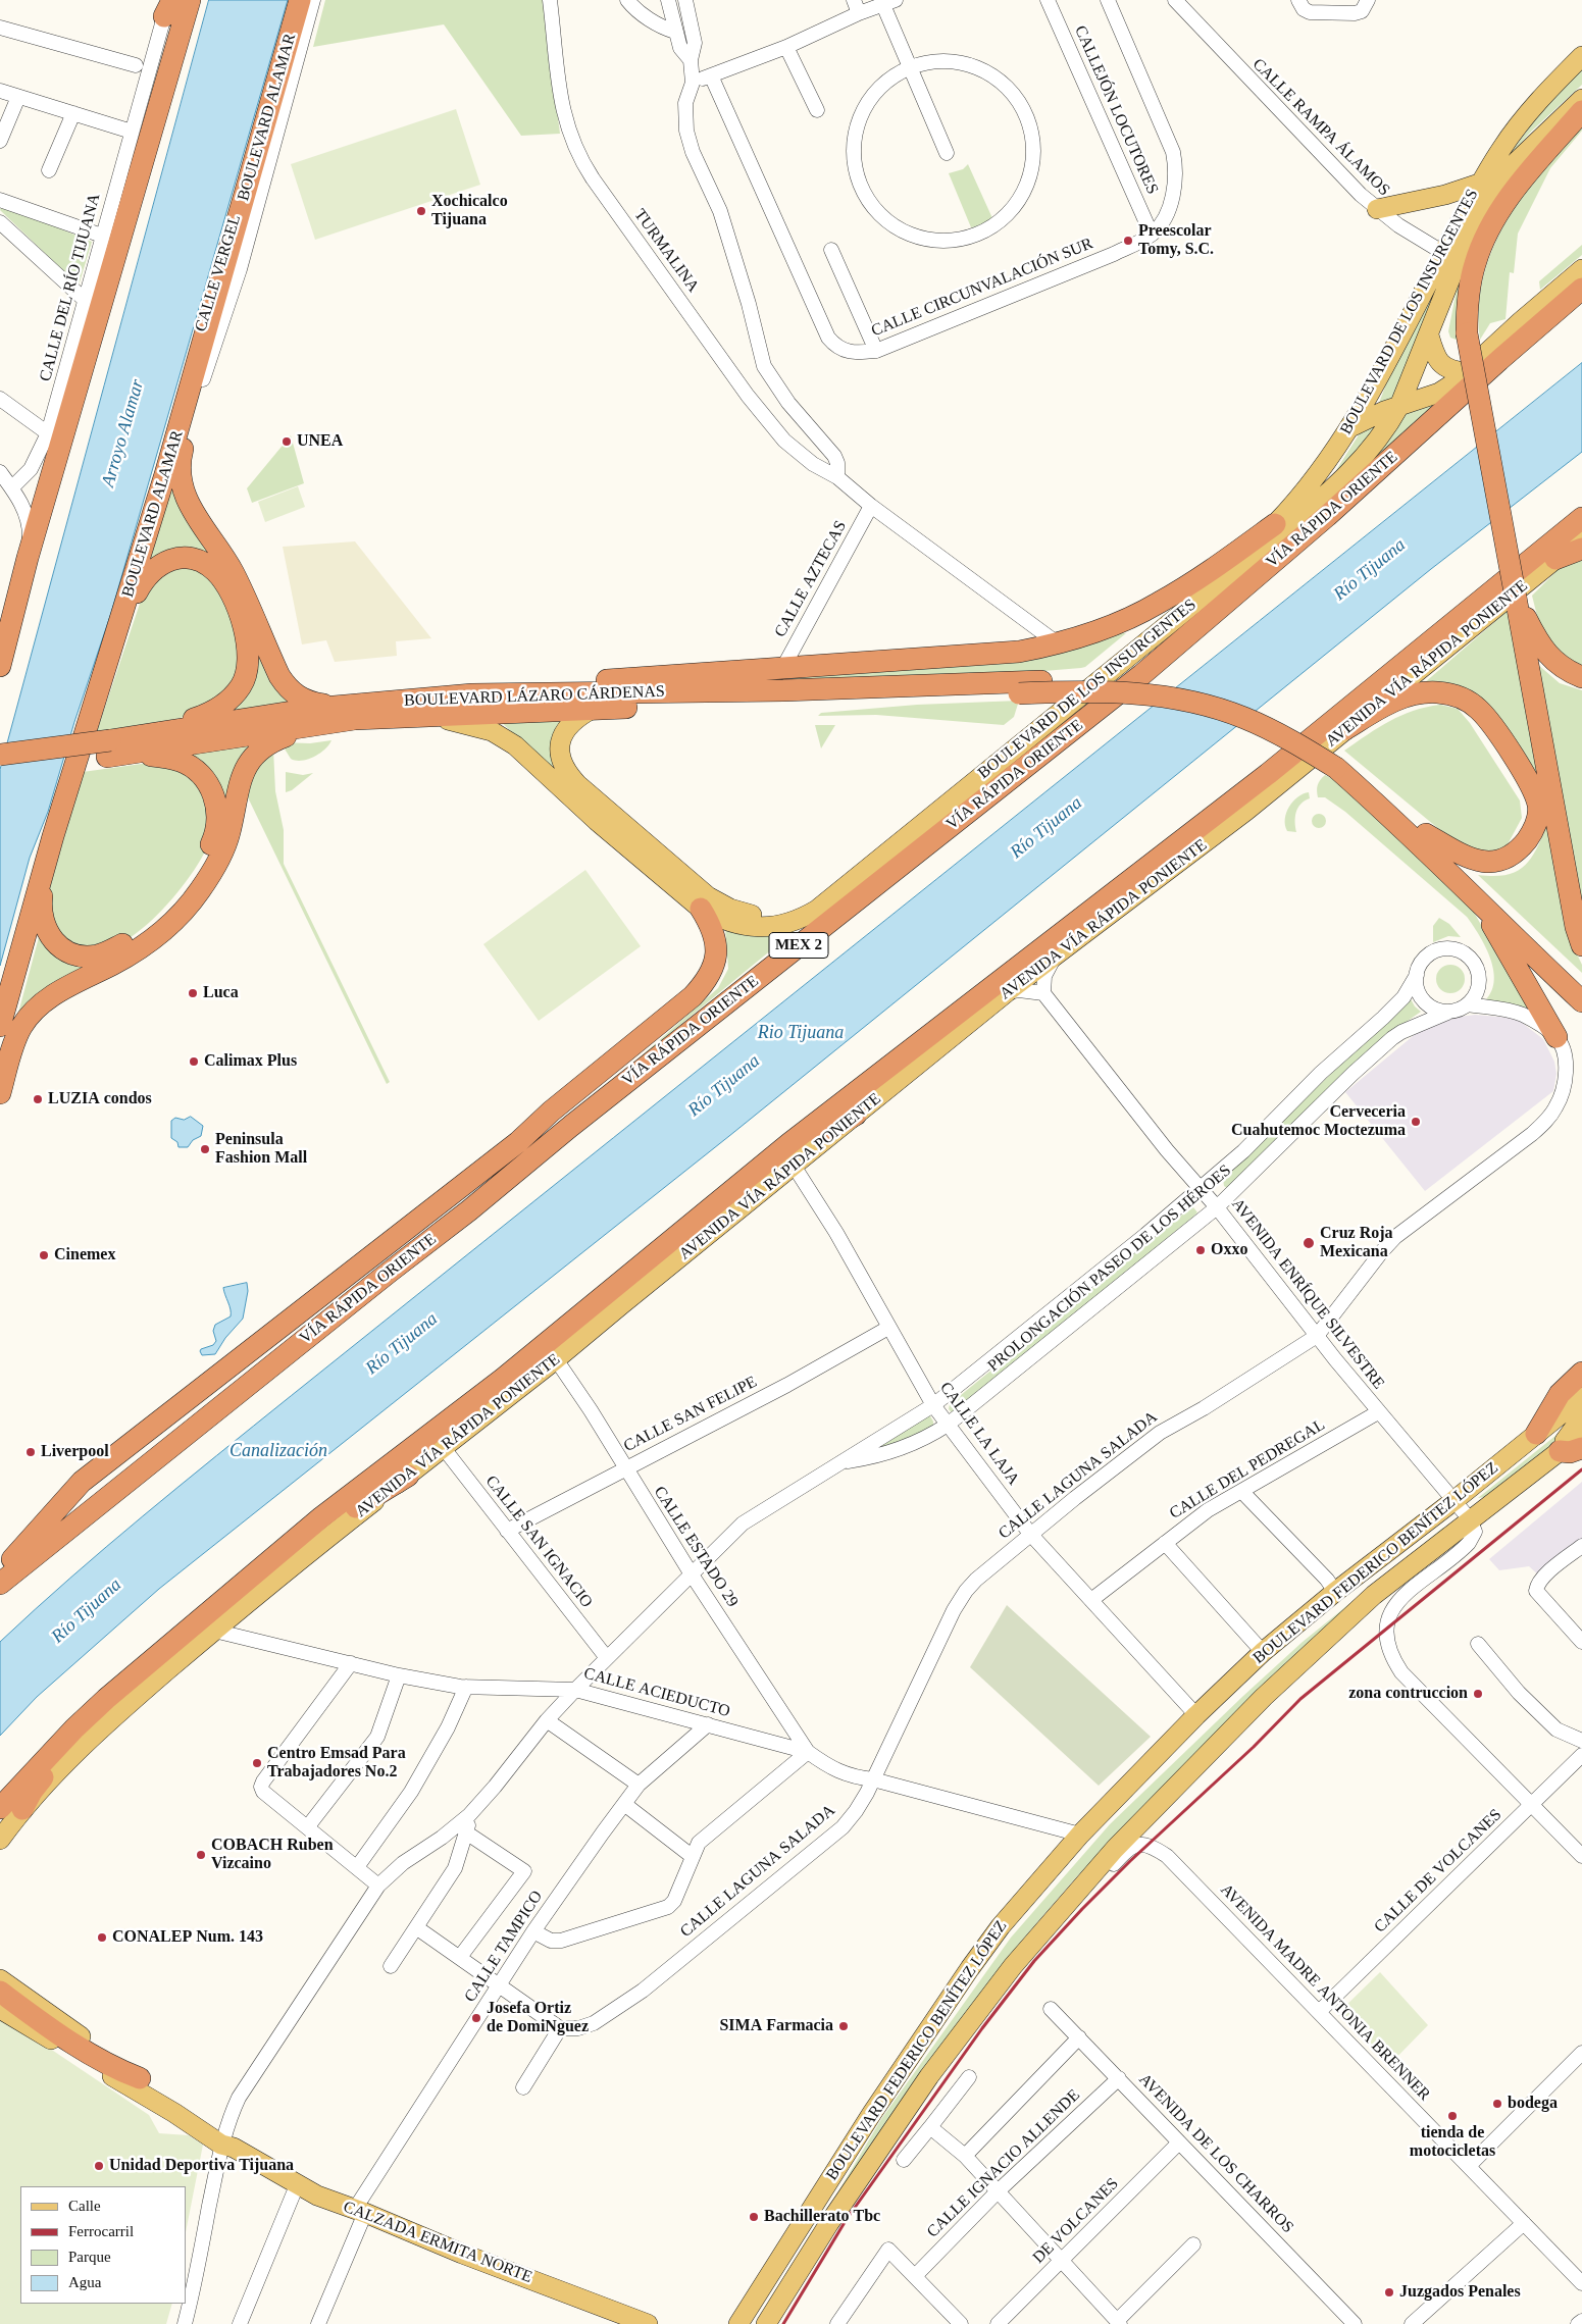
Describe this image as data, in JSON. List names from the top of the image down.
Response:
{
  "streets": {
    "highway": [
      "BOULEVARD ALAMAR",
      "VÍA RÁPIDA ORIENTE",
      "AVENIDA VÍA RÁPIDA PONIENTE",
      "BOULEVARD LÁZARO CÁRDENAS",
      "MEX 2"
    ],
    "main road": ["BOULEVARD DE LOS INSURGENTES", "BOULEVARD FEDERICO BENÍTEZ LÓPEZ", "CALZADA ERMITA NORTE"],
    "street": [
      "CALLEJÓN LOCUTORES",
      "CALLE RAMPA ÁLAMOS",
      "TURMALINA",
      "CALLE VERGEL",
      "CALLE DEL RÍO TIJUANA",
      "CALLE CIRCUNVALACIÓN SUR",
      "CALLE AZTECAS",
      "PROLONGACIÓN PASEO DE LOS HÉROES",
      "AVENIDA ENRÍQUE SILVESTRE",
      "CALLE SAN FELIPE",
      "CALLE LA LAJA",
      "CALLE DEL PEDREGAL",
      "CALLE LAGUNA SALADA",
      "CALLE SAN IGNACIO",
      "CALLE ESTADO 29",
      "CALLE ACIEDUCTO",
      "CALLE DE VOLCANES",
      "CALLE TAMPICO",
      "AVENIDA MADRE ANTONIA BRENNER",
      "AVENIDA DE LOS CHARROS",
      "CALLE IGNACIO ALLENDE",
      "DE VOLCANES"
    ]
  },
  "crossings": [
    ["CALLEJÓN LOCUTORES", "CALLE CIRCUNVALACIÓN SUR"],
    ["CALLE RAMPA ÁLAMOS", "BOULEVARD DE LOS INSURGENTES"],
    ["TURMALINA", "CALLE AZTECAS"],
    ["BOULEVARD DE LOS INSURGENTES", "BOULEVARD LÁZARO CÁRDENAS"],
    ["AVENIDA VÍA RÁPIDA PONIENTE", "CALLE LA LAJA"],
    ["AVENIDA VÍA RÁPIDA PONIENTE", "CALLE SAN IGNACIO"],
    ["AVENIDA VÍA RÁPIDA PONIENTE", "CALLE ESTADO 29"],
    ["AVENIDA VÍA RÁPIDA PONIENTE", "CALLE ACIEDUCTO"],
    ["PROLONGACIÓN PASEO DE LOS HÉROES", "AVENIDA ENRÍQUE SILVESTRE"],
    ["PROLONGACIÓN PASEO DE LOS HÉROES", "CALLE LA LAJA"],
    ["PROLONGACIÓN PASEO DE LOS HÉROES", "CALLE SAN IGNACIO"],
    ["PROLONGACIÓN PASEO DE LOS HÉROES", "CALLE ESTADO 29"],
    ["PROLONGACIÓN PASEO DE LOS HÉROES", "CALLE ACIEDUCTO"],
    ["PROLONGACIÓN PASEO DE LOS HÉROES", "CALZADA ERMITA NORTE"],
    ["AVENIDA ENRÍQUE SILVESTRE", "CALLE DEL PEDREGAL"],
    ["AVENIDA ENRÍQUE SILVESTRE", "CALLE LAGUNA SALADA"],
    ["AVENIDA ENRÍQUE SILVESTRE", "BOULEVARD FEDERICO BENÍTEZ LÓPEZ"],
    ["CALLE SAN FELIPE", "CALLE LA LAJA"],
    ["CALLE SAN FELIPE", "CALLE SAN IGNACIO"],
    ["CALLE SAN FELIPE", "CALLE ESTADO 29"],
    ["CALLE LA LAJA", "CALLE DEL PEDREGAL"],
    ["CALLE LA LAJA", "CALLE LAGUNA SALADA"],
    ["CALLE LA LAJA", "BOULEVARD FEDERICO BENÍTEZ LÓPEZ"],
    ["CALLE LAGUNA SALADA", "CALLE ACIEDUCTO"],
    ["CALLE ESTADO 29", "CALLE ACIEDUCTO"],
    ["BOULEVARD FEDERICO BENÍTEZ LÓPEZ", "CALLE ACIEDUCTO"],
    ["BOULEVARD FEDERICO BENÍTEZ LÓPEZ", "AVENIDA MADRE ANTONIA BRENNER"],
    ["CALLE ACIEDUCTO", "CALLE TAMPICO"],
    ["CALLE DE VOLCANES", "AVENIDA MADRE ANTONIA BRENNER"],
    ["CALLE TAMPICO", "CALZADA ERMITA NORTE"],
    ["AVENIDA DE LOS CHARROS", "CALLE IGNACIO ALLENDE"],
    ["AVENIDA DE LOS CHARROS", "DE VOLCANES"]
  ],
  "water": [
    "Arroyo Alamar",
    "Río Tijuana",
    "Rio Tijuana",
    "Canalización"
  ],
  "places": [
    "Xochicalco Tijuana",
    "Preescolar Tomy, S.C.",
    "UNEA",
    "Luca",
    "Calimax Plus",
    "LUZIA condos",
    "Cerveceria Cuahutemoc Moctezuma",
    "Peninsula Fashion Mall",
    "Cruz Roja Mexicana",
    "Oxxo",
    "Cinemex",
    "Liverpool",
    "zona contruccion",
    "Centro Emsad Para Trabajadores No.2",
    "COBACH Ruben Vizcaino",
    "CONALEP Num. 143",
    "Josefa Ortiz de DomiNguez",
    "SIMA Farmacia",
    "bodega",
    "tienda de motocicletas",
    "Unidad Deportiva Tijuana",
    "Bachillerato Tbc",
    "Juzgados Penales"
  ],
  "legend": [
    "Calle",
    "Ferrocarril",
    "Parque",
    "Agua"
  ]
}
